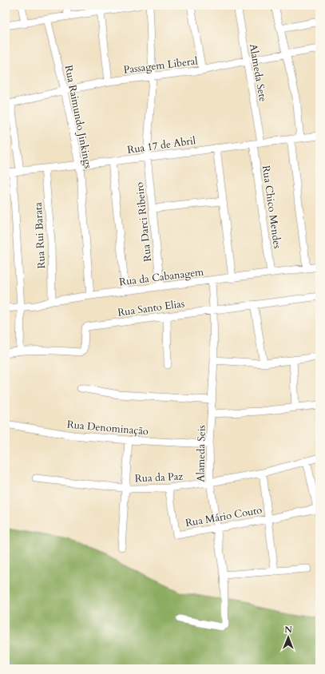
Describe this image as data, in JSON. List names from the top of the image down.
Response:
{
  "streets": {
    "street": [
      "Passagem Liberal",
      "Alameda Sete",
      "Rua Raimundo Jinkings",
      "Rua 17 de Abril",
      "Rua Chico Mendes",
      "Rua Darci Ribeiro",
      "Rua Rui Barata",
      "Rua da Cabanagem",
      "Rua Santo Elias",
      "Rua Denominação",
      "Alameda Seis",
      "Rua da Paz",
      "Rua Mário Couto"
    ]
  },
  "crossings": [
    ["Passagem Liberal", "Alameda Sete"],
    ["Passagem Liberal", "Rua Raimundo Jinkings"],
    ["Passagem Liberal", "Rua Darci Ribeiro"],
    ["Alameda Sete", "Rua 17 de Abril"],
    ["Rua Raimundo Jinkings", "Rua 17 de Abril"],
    ["Rua Raimundo Jinkings", "Rua da Cabanagem"],
    ["Rua 17 de Abril", "Rua Chico Mendes"],
    ["Rua 17 de Abril", "Rua Darci Ribeiro"],
    ["Rua 17 de Abril", "Rua Rui Barata"],
    ["Rua Chico Mendes", "Rua da Cabanagem"],
    ["Rua Darci Ribeiro", "Rua da Cabanagem"],
    ["Rua Rui Barata", "Rua da Cabanagem"],
    ["Rua da Cabanagem", "Alameda Seis"],
    ["Rua Santo Elias", "Alameda Seis"],
    ["Rua Denominação", "Alameda Seis"],
    ["Alameda Seis", "Rua da Paz"],
    ["Alameda Seis", "Rua Mário Couto"],
    ["Rua da Paz", "Rua Mário Couto"]
  ],
  "north": "top"
}
